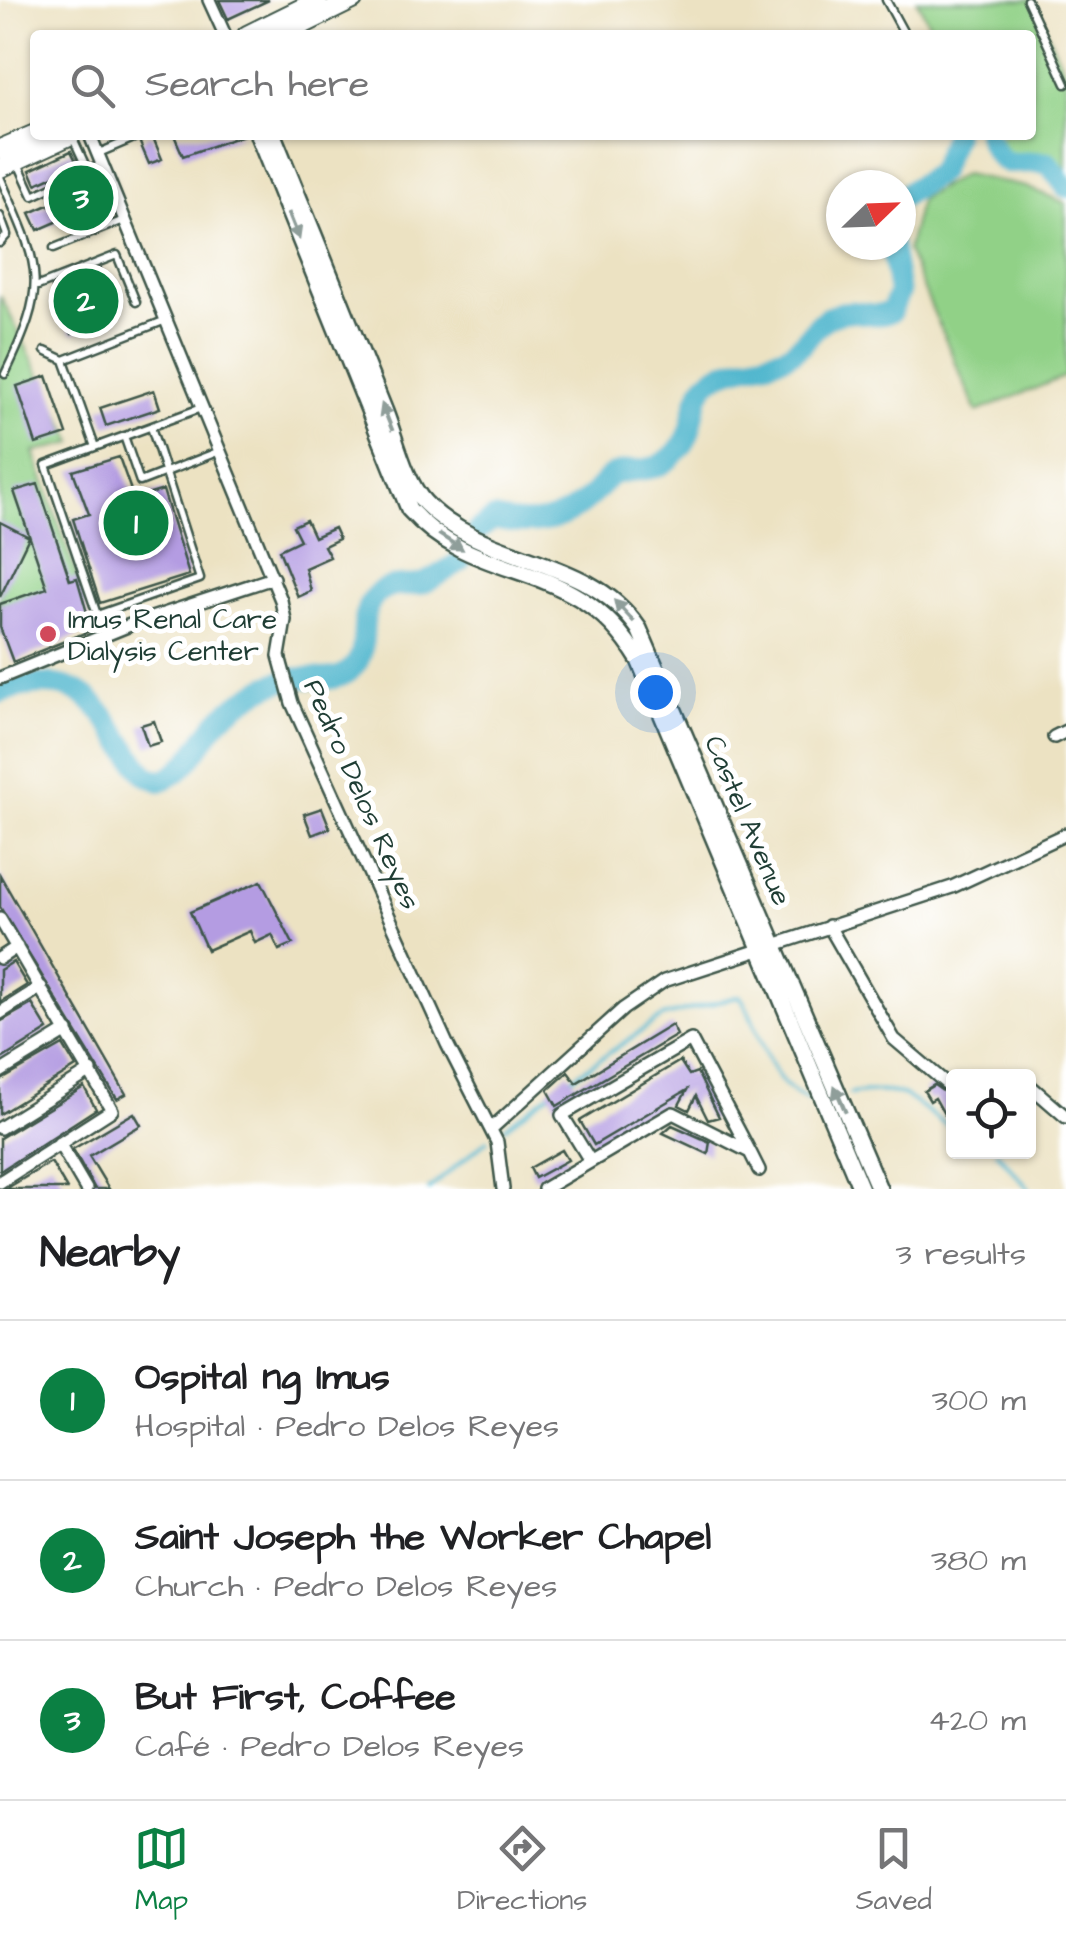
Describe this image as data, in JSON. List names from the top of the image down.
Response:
{
  "streets": {
    "street": ["Pedro Delos Reyes", "Castel Avenue"]
  },
  "places": ["Imus Renal Care Dialysis Center"],
  "north": "top right",
  "page": {
    "search": "Search here",
    "pins": ["3", "2", "1"],
    "heading": ["Nearby", "3 results"],
    "list": [
      {
        "mark": "1",
        "name": "Ospital ng Imus",
        "note": "Hospital · Pedro Delos Reyes",
        "value": "300 m"
      },
      {
        "mark": "2",
        "name": "Saint Joseph the Worker Chapel",
        "note": "Church · Pedro Delos Reyes",
        "value": "380 m"
      },
      {
        "mark": "3",
        "name": "But First, Coffee",
        "note": "Café · Pedro Delos Reyes",
        "value": "420 m"
      }
    ],
    "nav": ["Map", "Directions", "Saved"]
  }
}
